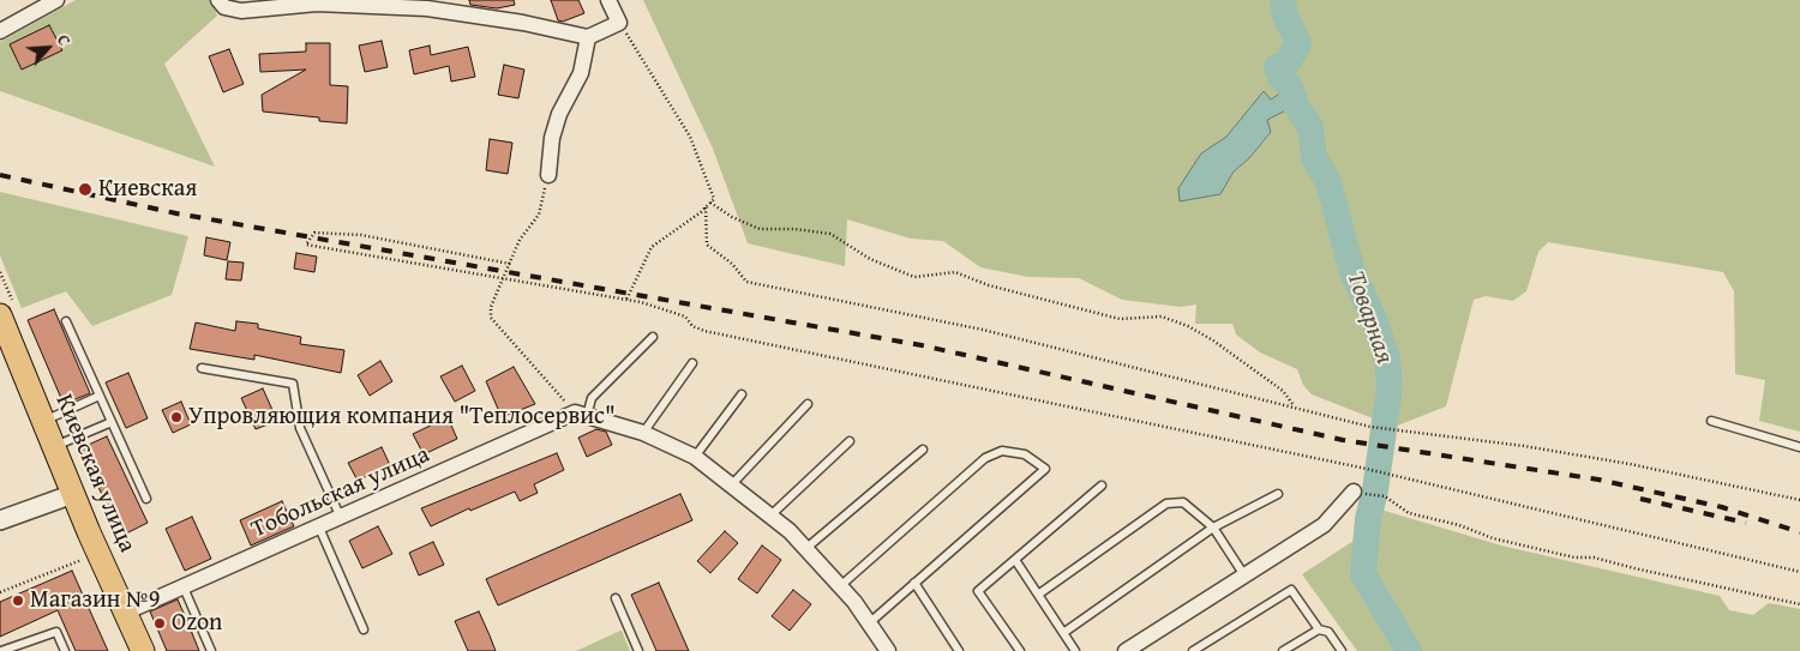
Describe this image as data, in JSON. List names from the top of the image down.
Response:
{
  "streets": {
    "main road": ["Киевская улица"],
    "street": ["Тобольская улица"]
  },
  "crossings": [
    ["Киевская улица", "Тобольская улица"]
  ],
  "water": ["Товарная"],
  "places": [
    "Киевская",
    "Упровляющия компания \"Теплосервис\"",
    "Магазин №9",
    "Ozon"
  ],
  "north": "top right"
}
